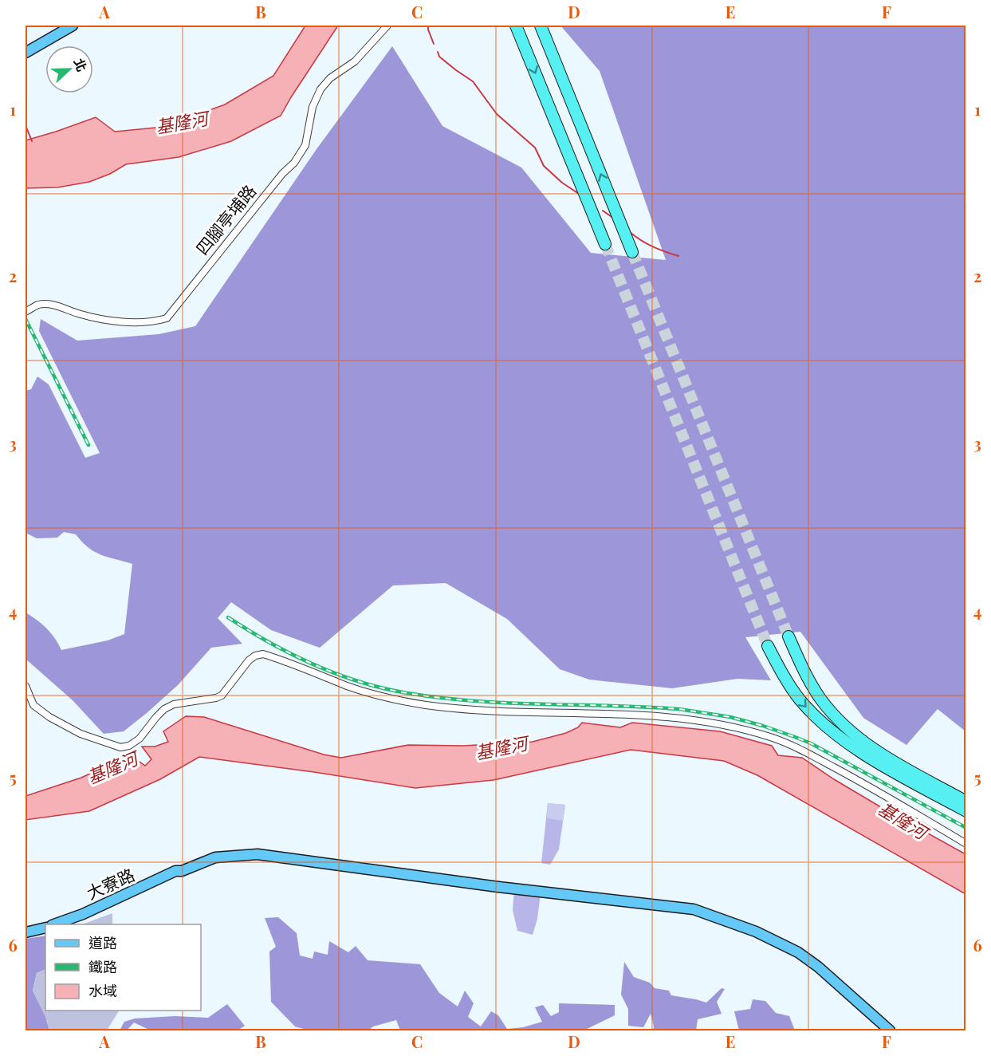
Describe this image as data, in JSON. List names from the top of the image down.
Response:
{
  "streets": {
    "main road": ["大寮路"],
    "street": ["四腳亭埔路"]
  },
  "water": ["基隆河"],
  "legend": ["道路", "鐵路", "水域"],
  "north": "right",
  "grid": {
    "columns": [
      "A",
      "B",
      "C",
      "D",
      "E",
      "F"
    ],
    "rows": [
      "1",
      "2",
      "3",
      "4",
      "5",
      "6"
    ]
  }
}
